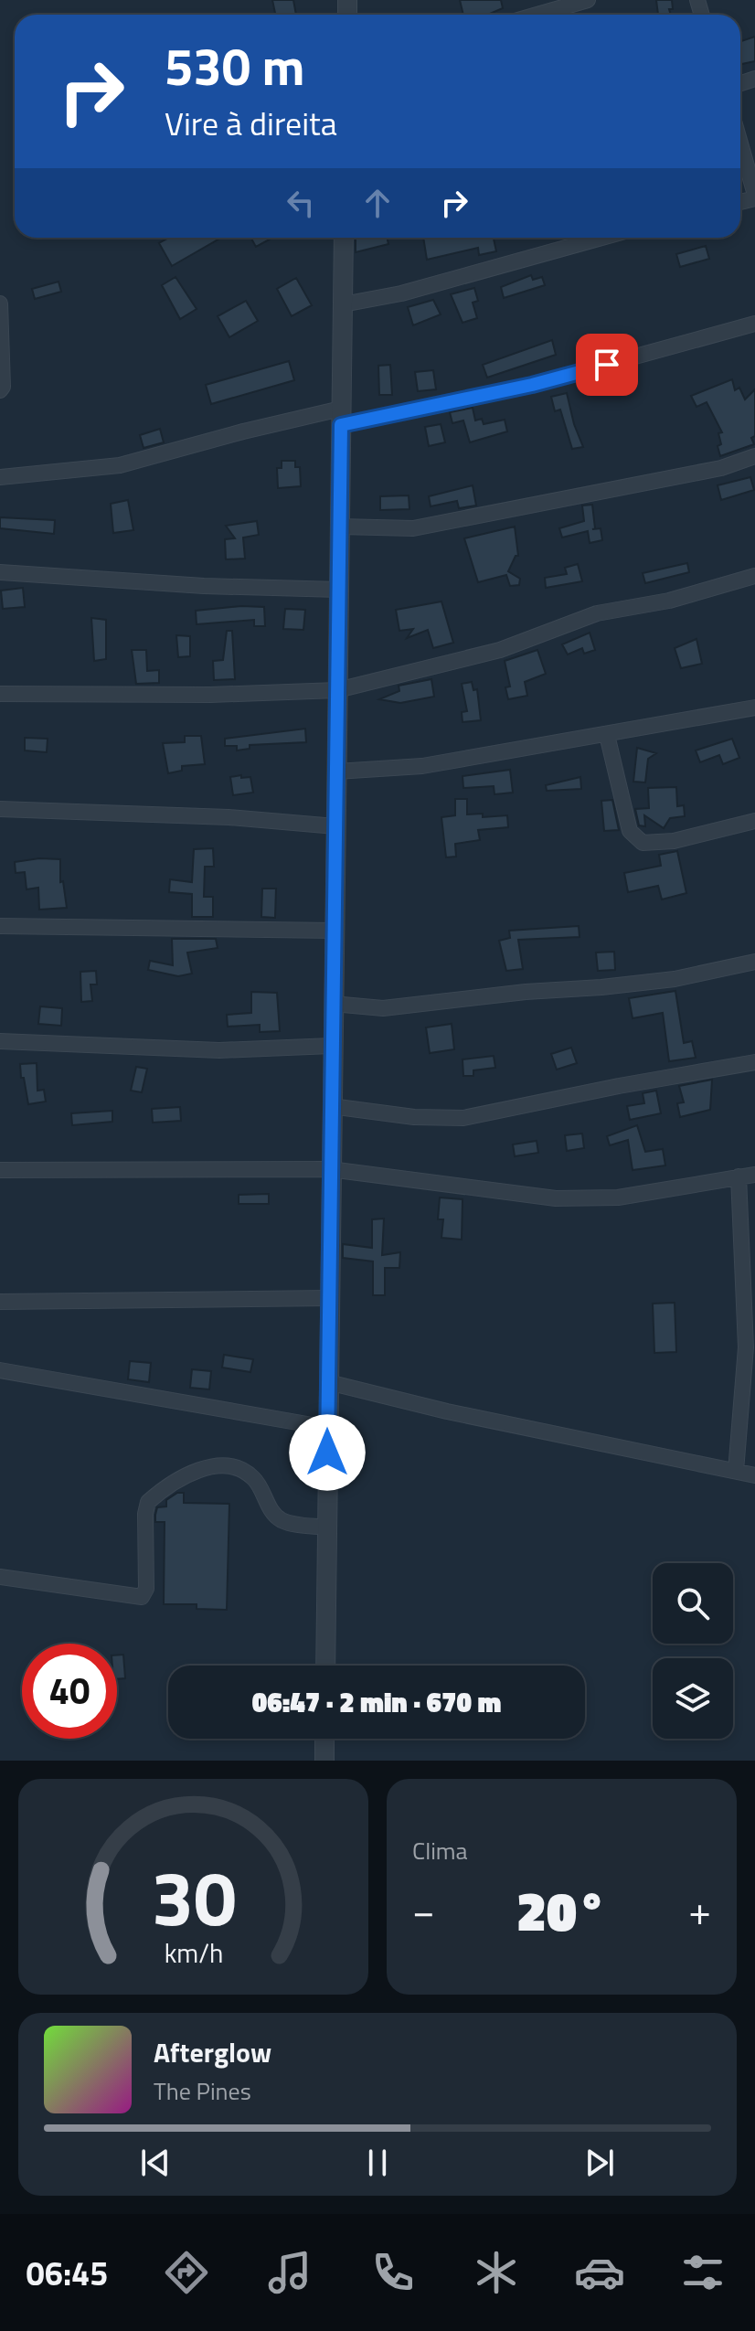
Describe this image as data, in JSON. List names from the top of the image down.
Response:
{
  "page": {
    "turn": ["530 m", "Vire à direita"],
    "limit": "40",
    "trip": "06:47 · 2 min · 670 m",
    "tile": "Clima",
    "heat": ["−", "20°", "+"],
    "song": ["Afterglow", "The Pines"],
    "tabs": "06:45",
    "gauge": ["30", "km/h"]
  }
}
